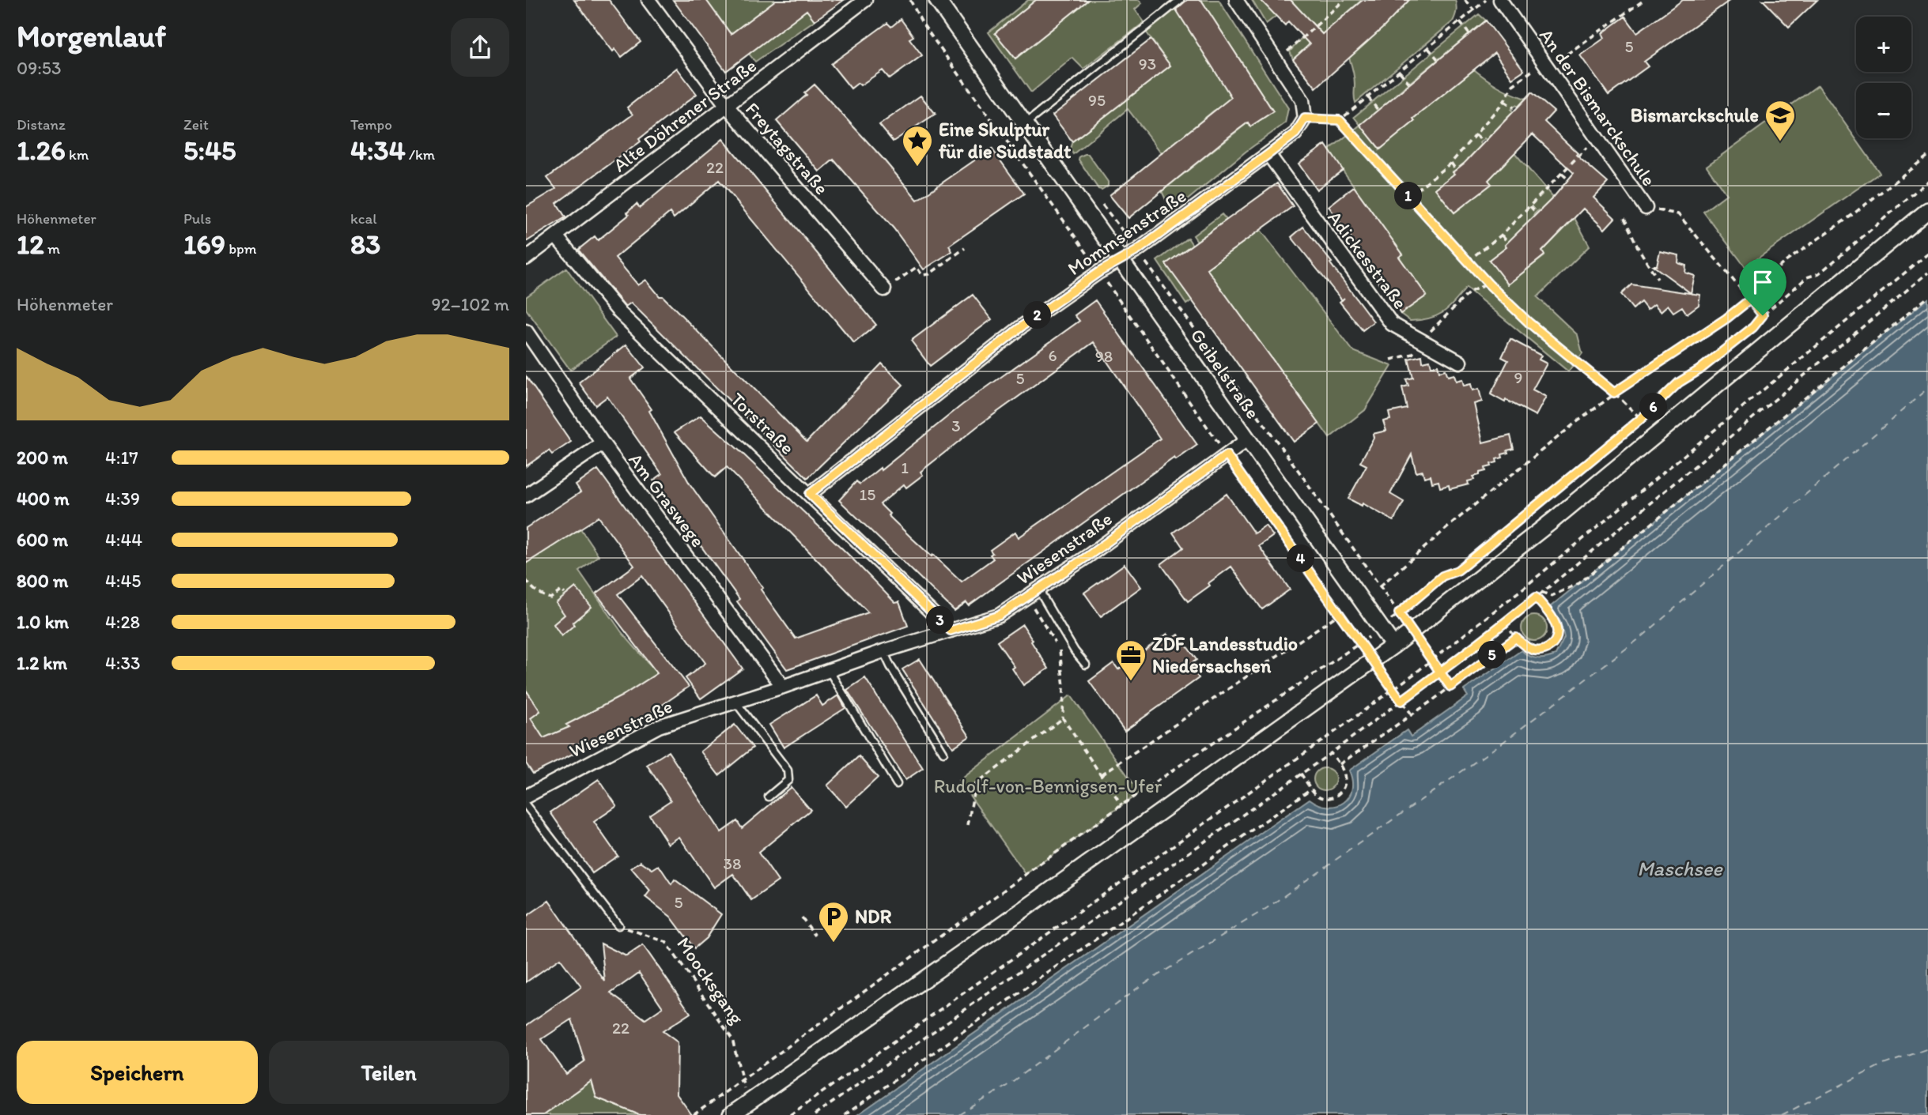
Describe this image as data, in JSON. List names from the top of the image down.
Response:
{
  "streets": {
    "street": [
      "An der Bismarckschule",
      "Alte Döhrener Straße",
      "Freytagstraße",
      "Mommsenstraße",
      "Adickesstraße",
      "Geibelstraße",
      "Torstraße",
      "Am Graswege",
      "Wiesenstraße"
    ],
    "path": ["Moocksgang"]
  },
  "crossings": [
    ["Alte Döhrener Straße", "Freytagstraße"],
    ["Alte Döhrener Straße", "Torstraße"],
    ["Mommsenstraße", "Adickesstraße"],
    ["Mommsenstraße", "Geibelstraße"],
    ["Mommsenstraße", "Torstraße"],
    ["Geibelstraße", "Wiesenstraße"],
    ["Torstraße", "Wiesenstraße"],
    ["Am Graswege", "Wiesenstraße"]
  ],
  "water": ["Maschsee"],
  "parks": ["Rudolf-von-Bennigsen-Ufer"],
  "places": {
    "school or university": ["Bismarckschule"],
    "place": ["Eine Skulptur für die Südstadt"],
    "office": ["ZDF Landesstudio Niedersachsen"],
    "parking": ["NDR"]
  },
  "house_numbers": [
    "5",
    "93",
    "95",
    "22",
    "6",
    "98",
    "9",
    "5",
    "3",
    "1",
    "15",
    "38",
    "5",
    "22"
  ],
  "page": {
    "heading": ["Morgenlauf", "09:53"],
    "map_buttons": ["+", "−"],
    "stats": [
      ["Distanz", "1.26 km"],
      ["Zeit", "5:45"],
      ["Tempo", "4:34 /km"],
      ["Höhenmeter", "12 m"],
      ["Puls", "169 bpm"],
      ["kcal", "83"]
    ],
    "pins": [
      "1",
      "2",
      "6",
      "4",
      "3",
      "5"
    ],
    "chart": ["Höhenmeter", "92–102 m"],
    "list": [
      {
        "name": "200 m",
        "note": "4:17"
      },
      {
        "name": "400 m",
        "note": "4:39"
      },
      {
        "name": "600 m",
        "note": "4:44"
      },
      {
        "name": "800 m",
        "note": "4:45"
      },
      {
        "name": "1.0 km",
        "note": "4:28"
      },
      {
        "name": "1.2 km",
        "note": "4:33"
      }
    ],
    "buttons": ["Speichern", "Teilen"]
  }
}
